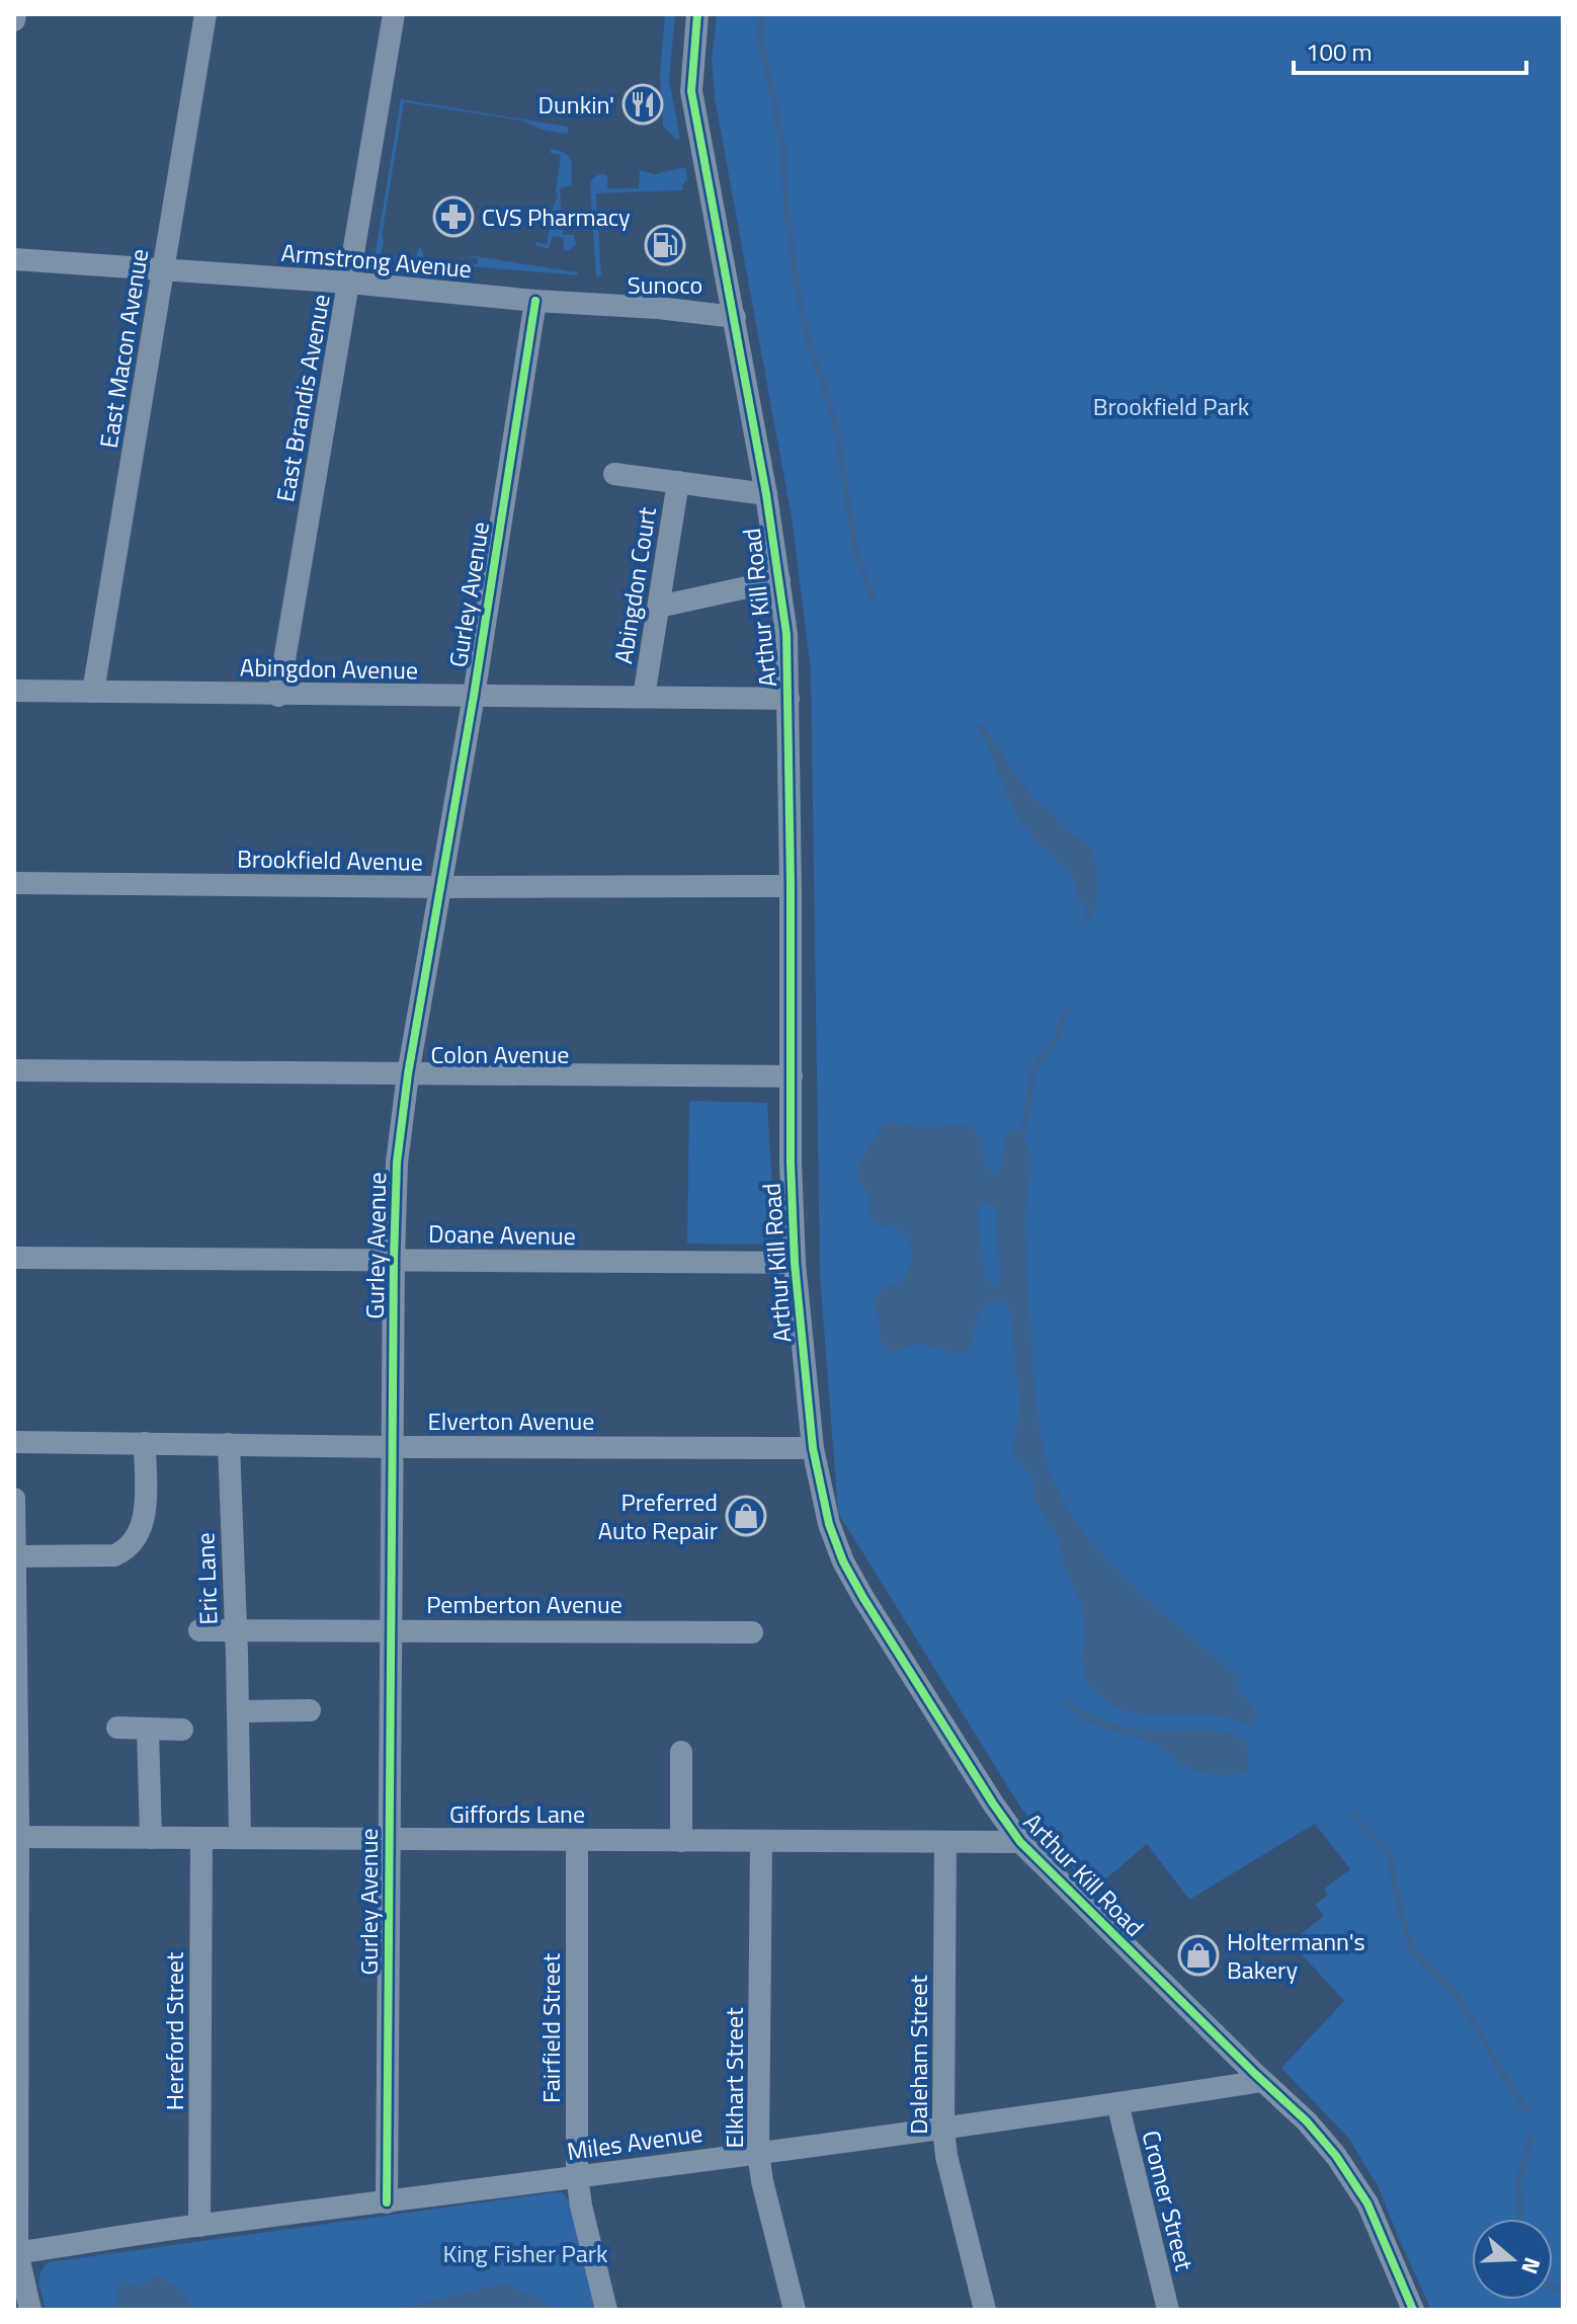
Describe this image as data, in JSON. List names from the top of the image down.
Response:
{
  "streets": {
    "street": [
      "Armstrong Avenue",
      "East Macon Avenue",
      "East Brandis Avenue",
      "Abingdon Court",
      "Gurley Avenue",
      "Arthur Kill Road",
      "Abingdon Avenue",
      "Brookfield Avenue",
      "Colon Avenue",
      "Doane Avenue",
      "Elverton Avenue",
      "Eric Lane",
      "Pemberton Avenue",
      "Giffords Lane",
      "Fairfield Street",
      "Hereford Street",
      "Daleham Street",
      "Elkhart Street",
      "Miles Avenue",
      "Cromer Street"
    ]
  },
  "crossings": [
    ["Armstrong Avenue", "East Macon Avenue"],
    ["Armstrong Avenue", "East Brandis Avenue"],
    ["Armstrong Avenue", "Gurley Avenue"],
    ["Armstrong Avenue", "Arthur Kill Road"],
    ["East Macon Avenue", "Abingdon Avenue"],
    ["East Brandis Avenue", "Abingdon Avenue"],
    ["Abingdon Court", "Abingdon Avenue"],
    ["Gurley Avenue", "Abingdon Avenue"],
    ["Gurley Avenue", "Brookfield Avenue"],
    ["Gurley Avenue", "Colon Avenue"],
    ["Gurley Avenue", "Doane Avenue"],
    ["Gurley Avenue", "Elverton Avenue"],
    ["Gurley Avenue", "Pemberton Avenue"],
    ["Gurley Avenue", "Giffords Lane"],
    ["Gurley Avenue", "Miles Avenue"],
    ["Arthur Kill Road", "Abingdon Avenue"],
    ["Arthur Kill Road", "Brookfield Avenue"],
    ["Arthur Kill Road", "Colon Avenue"],
    ["Arthur Kill Road", "Doane Avenue"],
    ["Arthur Kill Road", "Elverton Avenue"],
    ["Arthur Kill Road", "Giffords Lane"],
    ["Arthur Kill Road", "Miles Avenue"],
    ["Elverton Avenue", "Eric Lane"],
    ["Eric Lane", "Pemberton Avenue"],
    ["Eric Lane", "Giffords Lane"],
    ["Giffords Lane", "Fairfield Street"],
    ["Giffords Lane", "Hereford Street"],
    ["Giffords Lane", "Daleham Street"],
    ["Giffords Lane", "Elkhart Street"],
    ["Fairfield Street", "Miles Avenue"],
    ["Hereford Street", "Miles Avenue"],
    ["Daleham Street", "Miles Avenue"],
    ["Elkhart Street", "Miles Avenue"],
    ["Miles Avenue", "Cromer Street"]
  ],
  "parks": ["Brookfield Park", "King Fisher Park"],
  "places": {
    "restaurant": ["Dunkin'"],
    "pharmacy": ["CVS Pharmacy"],
    "fuel station": ["Sunoco"],
    "shop": ["Preferred Auto Repair", "Holtermann's Bakery"]
  },
  "scale_bar": "100 m",
  "north": "right"
}
